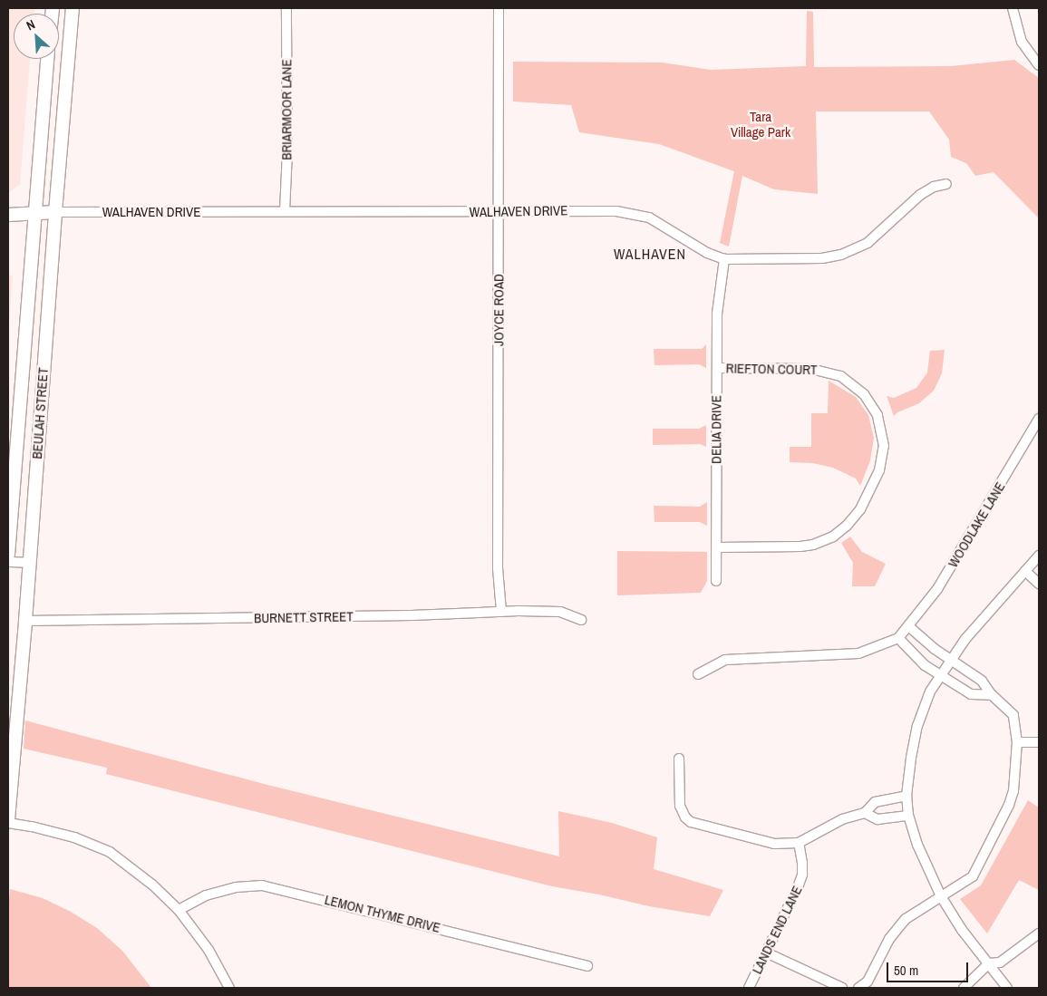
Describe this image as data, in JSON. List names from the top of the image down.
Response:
{
  "streets": {
    "main road": ["BEULAH STREET"],
    "street": [
      "BRIARMOOR LANE",
      "WALHAVEN DRIVE",
      "JOYCE ROAD",
      "RIEFTON COURT",
      "DELIA DRIVE",
      "WOODLAKE LANE",
      "BURNETT STREET",
      "LEMON THYME DRIVE",
      "LANDS END LANE"
    ]
  },
  "crossings": [
    ["BRIARMOOR LANE", "WALHAVEN DRIVE"],
    ["WALHAVEN DRIVE", "JOYCE ROAD"],
    ["WALHAVEN DRIVE", "BEULAH STREET"],
    ["WALHAVEN DRIVE", "DELIA DRIVE"],
    ["JOYCE ROAD", "BURNETT STREET"],
    ["RIEFTON COURT", "DELIA DRIVE"],
    ["BEULAH STREET", "BURNETT STREET"]
  ],
  "districts": ["WALHAVEN"],
  "parks": ["Tara Village Park"],
  "scale_bar": "50 m",
  "north": "top left"
}
